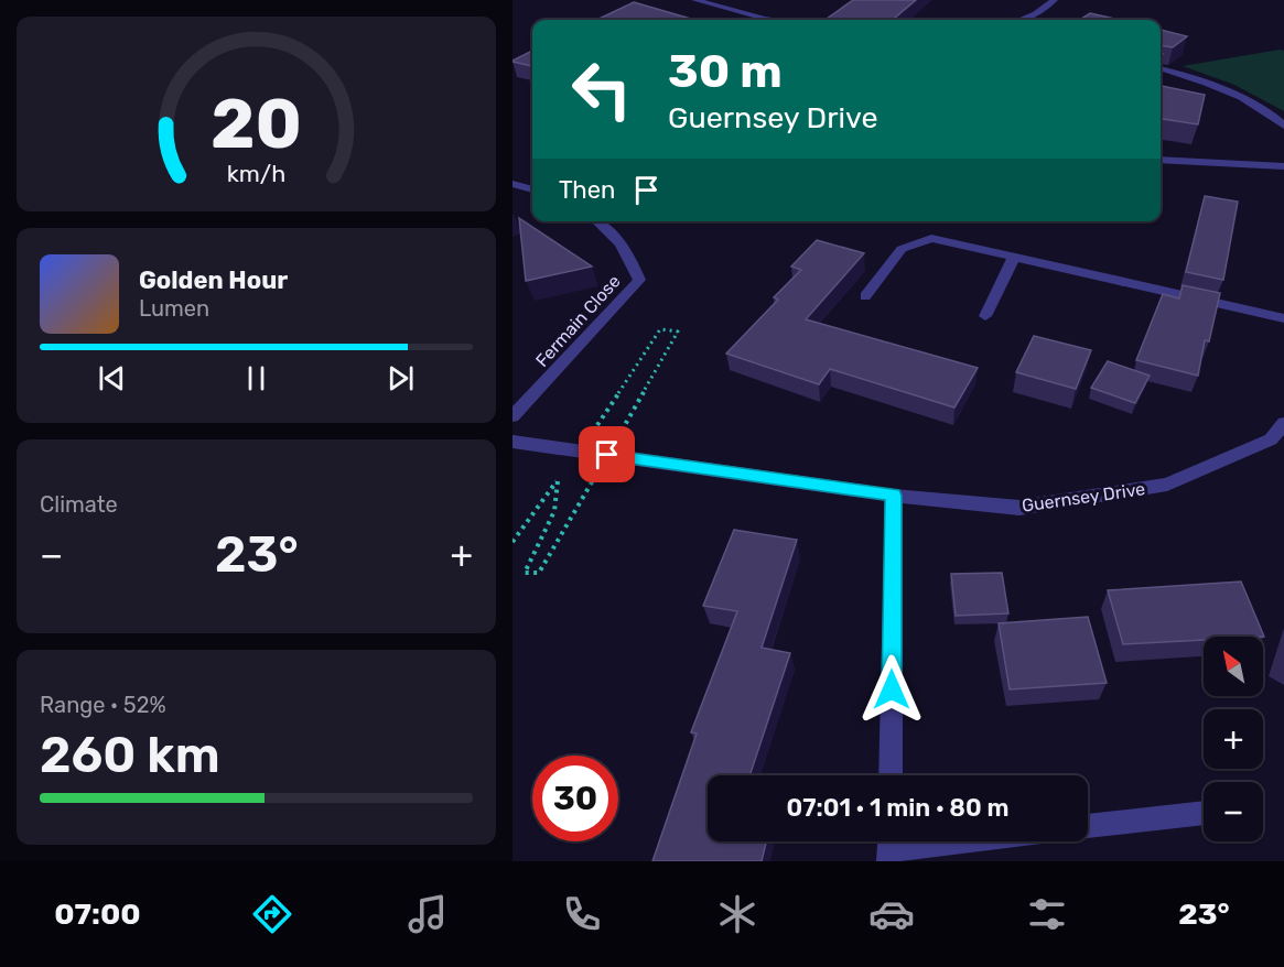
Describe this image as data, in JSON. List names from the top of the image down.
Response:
{
  "streets": {
    "street": ["Fermain Close", "Guernsey Drive"]
  },
  "north": "top left",
  "page": {
    "turn": ["30 m", "Guernsey Drive"],
    "then": "Then",
    "song": ["Golden Hour", "Lumen"],
    "tile": [
      "Climate",
      ["Range · 52%", "260 km"]
    ],
    "heat": ["−", "23°", "+"],
    "map_buttons": ["+", "−"],
    "limit": "30",
    "trip": "07:01 · 1 min · 80 m",
    "tabs": ["07:00", "23°"],
    "gauge": ["20", "km/h"]
  }
}
